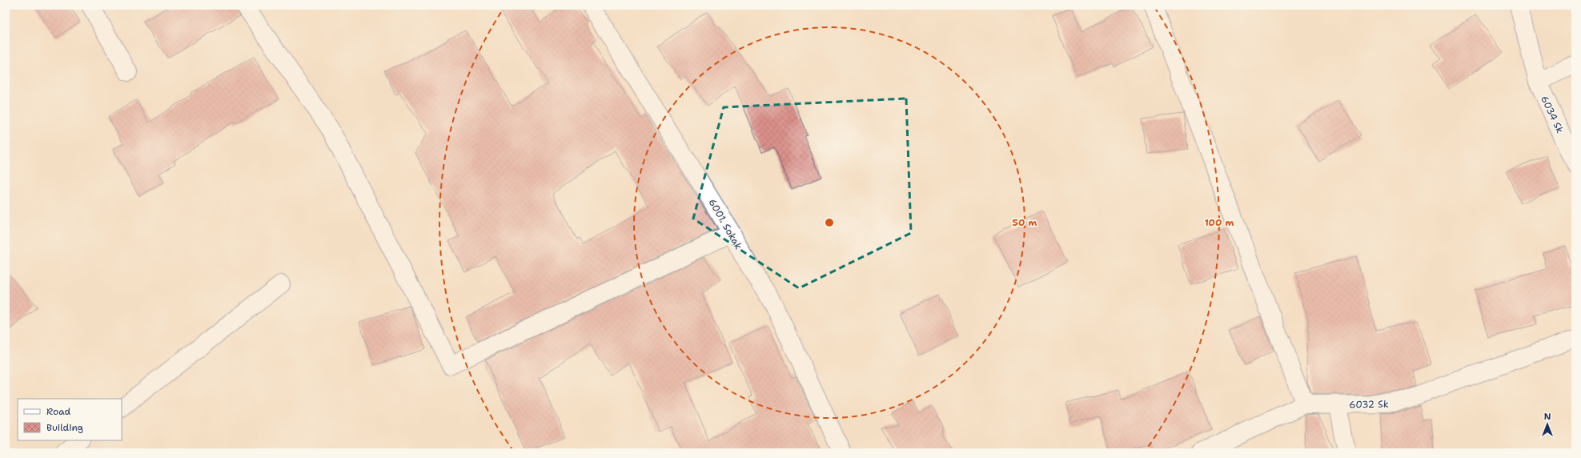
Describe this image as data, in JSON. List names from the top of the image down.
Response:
{
  "streets": {
    "street": ["6034 Sk", "6001. Sokak", "6032 Sk"]
  },
  "legend": ["Road", "Building"],
  "north": "top",
  "rings": ["50 m", "100 m"]
}
